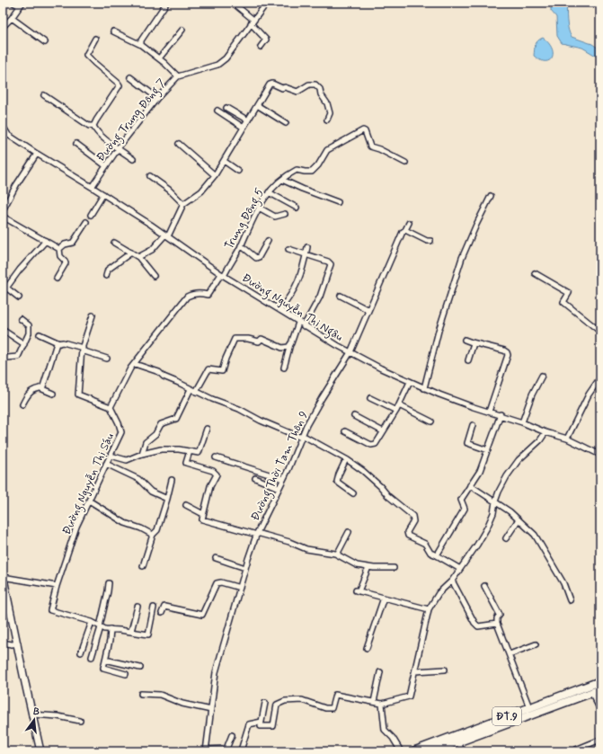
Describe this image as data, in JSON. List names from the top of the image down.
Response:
{
  "streets": {
    "main road": ["ĐT.9"],
    "street": [
      "Đường Trung Đông 7",
      "Trung Đông 5",
      "Đường Nguyễn Thị Ngâu",
      "Đường Thời Tam Thôn 9",
      "Đường Nguyễn Thị Sáu"
    ]
  },
  "crossings": [
    ["Đường Trung Đông 7", "Đường Nguyễn Thị Ngâu"],
    ["Trung Đông 5", "Đường Nguyễn Thị Ngâu"],
    ["Đường Nguyễn Thị Ngâu", "Đường Thời Tam Thôn 9"]
  ],
  "north": "top"
}
